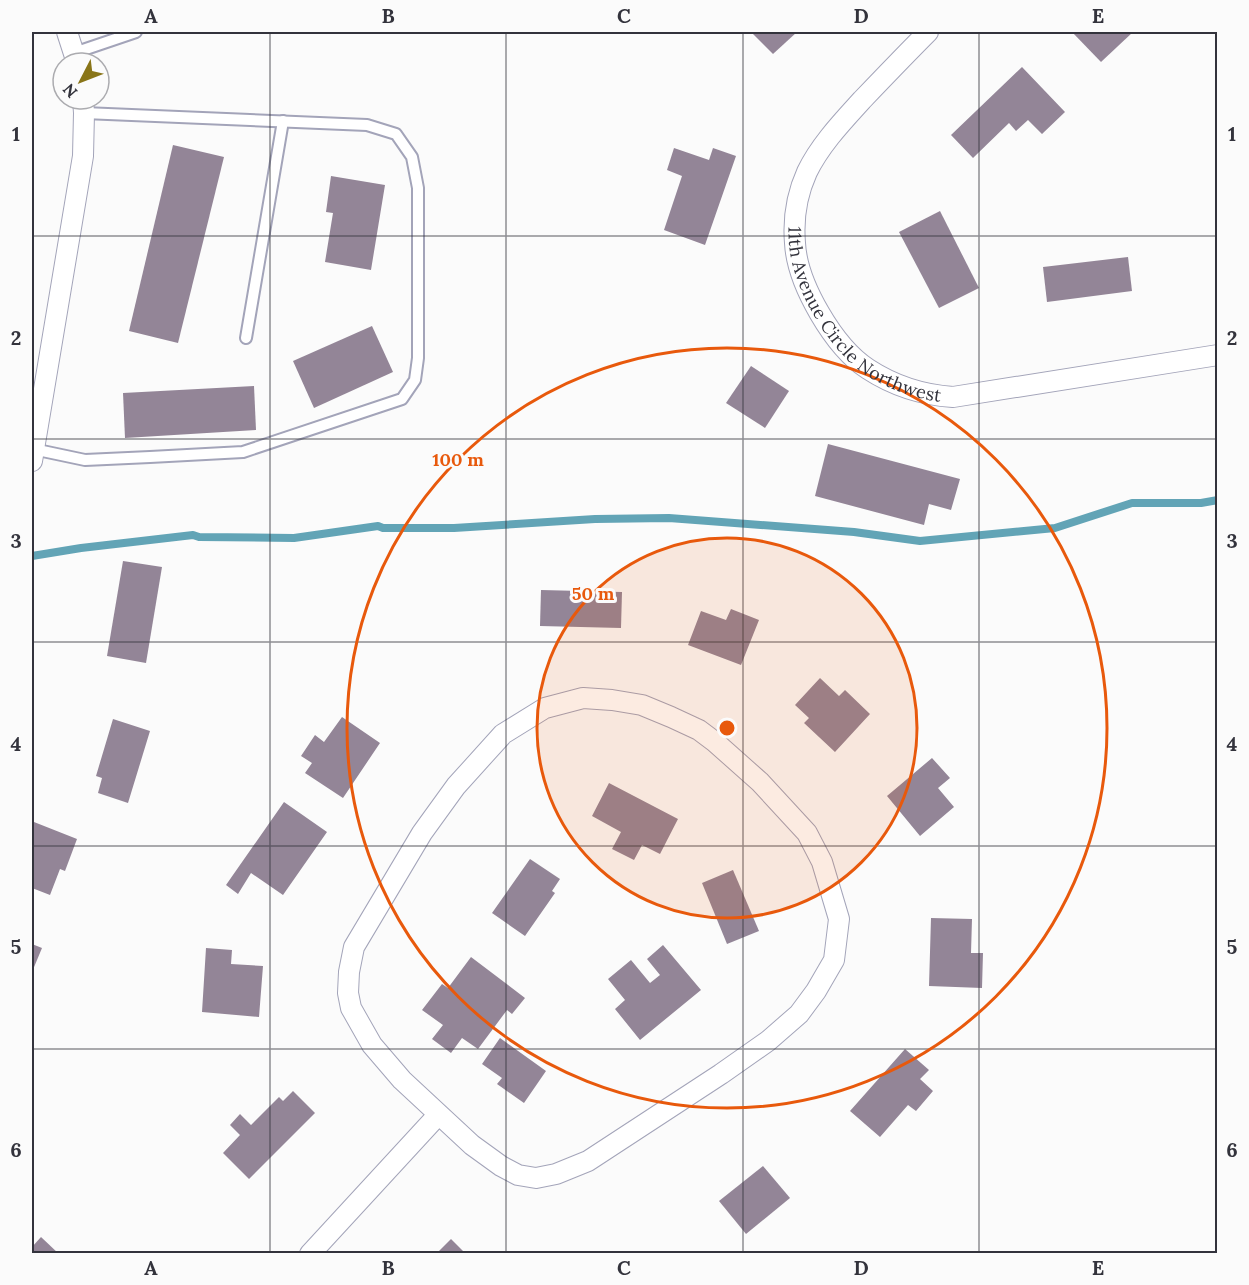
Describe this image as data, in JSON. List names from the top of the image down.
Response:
{
  "streets": {
    "street": ["11th Avenue Circle Northwest"]
  },
  "north": "bottom left",
  "grid": {
    "columns": [
      "A",
      "B",
      "C",
      "D",
      "E"
    ],
    "rows": [
      "1",
      "2",
      "3",
      "4",
      "5",
      "6"
    ]
  },
  "rings": ["100 m", "50 m"]
}
